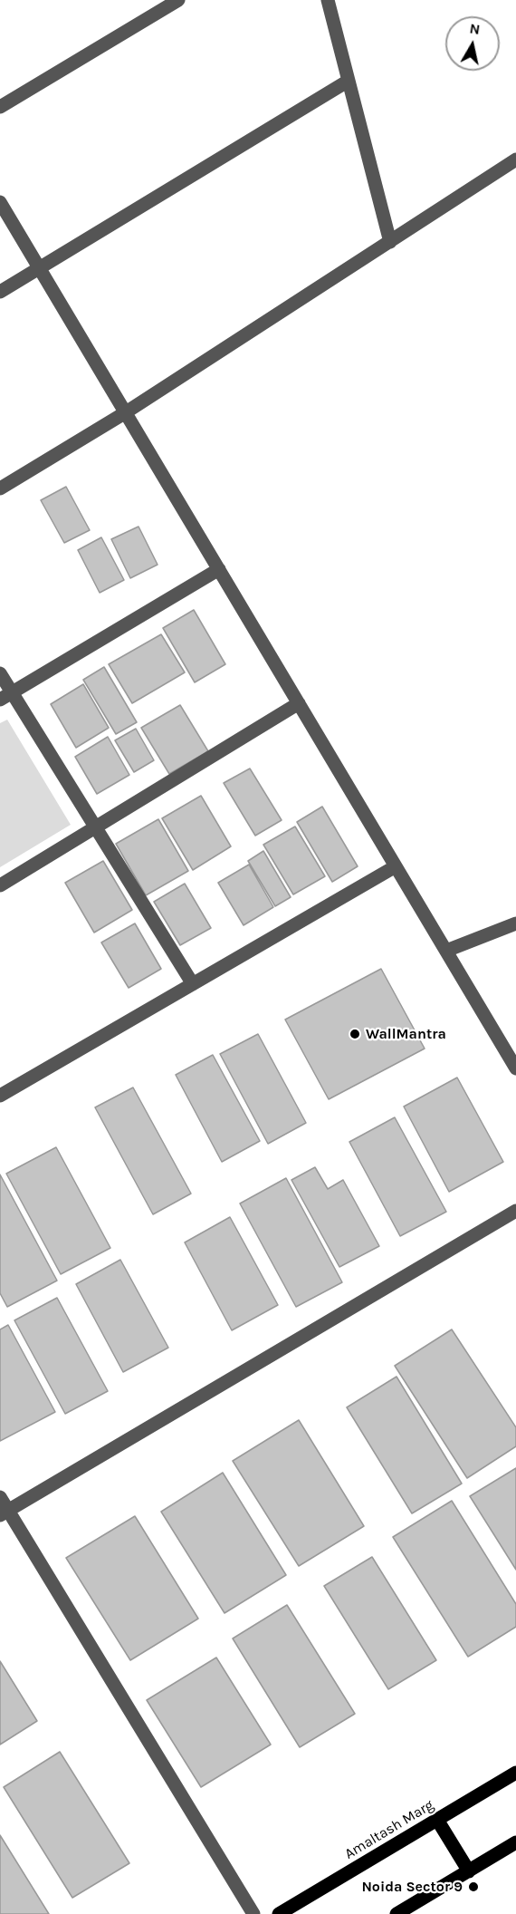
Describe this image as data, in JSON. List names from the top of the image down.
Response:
{
  "streets": {
    "main road": ["Amaltash Marg"]
  },
  "places": ["WallMantra", "Noida Sector 9"],
  "north": "top"
}
